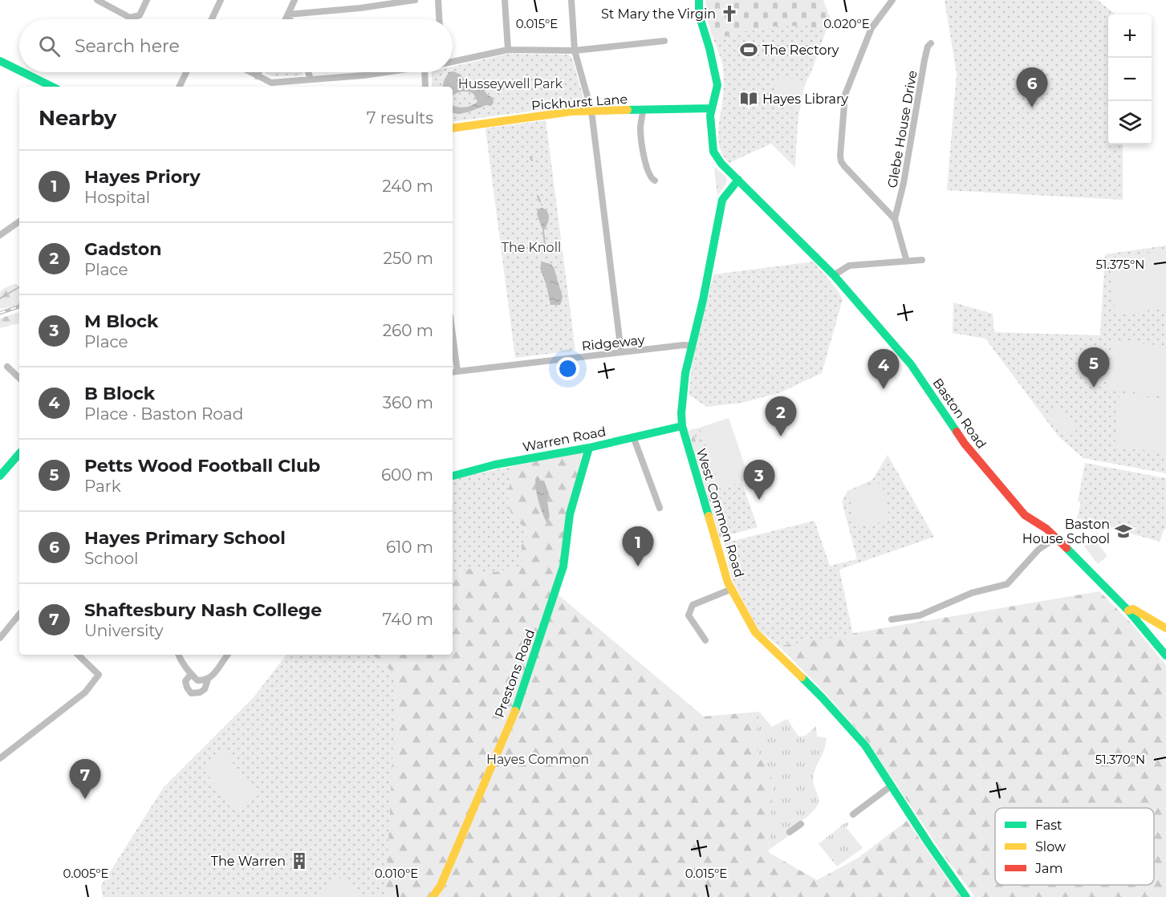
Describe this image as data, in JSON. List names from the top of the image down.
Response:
{
  "streets": {
    "street": [
      "Pickhurst Lane",
      "Glebe House Drive",
      "Ridgeway",
      "Baston Road",
      "Warren Road",
      "West Common Road",
      "Prestons Road"
    ]
  },
  "crossings": [
    ["Pickhurst Lane", "Baston Road"],
    ["Ridgeway", "West Common Road"],
    ["Baston Road", "West Common Road"],
    ["Warren Road", "West Common Road"],
    ["Warren Road", "Prestons Road"]
  ],
  "parks": ["Husseywell Park", "The Knoll", "Hayes Common"],
  "places": {
    "church": ["St Mary the Virgin"],
    "sports": ["The Rectory"],
    "library": ["Hayes Library"],
    "school or university": ["Baston House School"],
    "building": ["The Warren"]
  },
  "legend": ["Fast", "Slow", "Jam"],
  "page": {
    "map_buttons": ["+", "−"],
    "search": "Search here",
    "pins": [
      "6",
      "5",
      "4",
      "2",
      "3",
      "1",
      "7"
    ],
    "heading": ["Nearby", "7 results"],
    "list": [
      {
        "mark": "1",
        "name": "Hayes Priory",
        "note": "Hospital",
        "value": "240 m"
      },
      {
        "mark": "2",
        "name": "Gadston",
        "note": "Place",
        "value": "250 m"
      },
      {
        "mark": "3",
        "name": "M Block",
        "note": "Place",
        "value": "260 m"
      },
      {
        "mark": "4",
        "name": "B Block",
        "note": "Place · Baston Road",
        "value": "360 m"
      },
      {
        "mark": "5",
        "name": "Petts Wood Football Club",
        "note": "Park",
        "value": "600 m"
      },
      {
        "mark": "6",
        "name": "Hayes Primary School",
        "note": "School",
        "value": "610 m"
      },
      {
        "mark": "7",
        "name": "Shaftesbury Nash College",
        "note": "University",
        "value": "740 m"
      }
    ]
  },
  "coordinates": [
    "0.015°E",
    "0.020°E",
    "51.375°N",
    "51.370°N",
    "0.005°E",
    "0.010°E"
  ]
}
